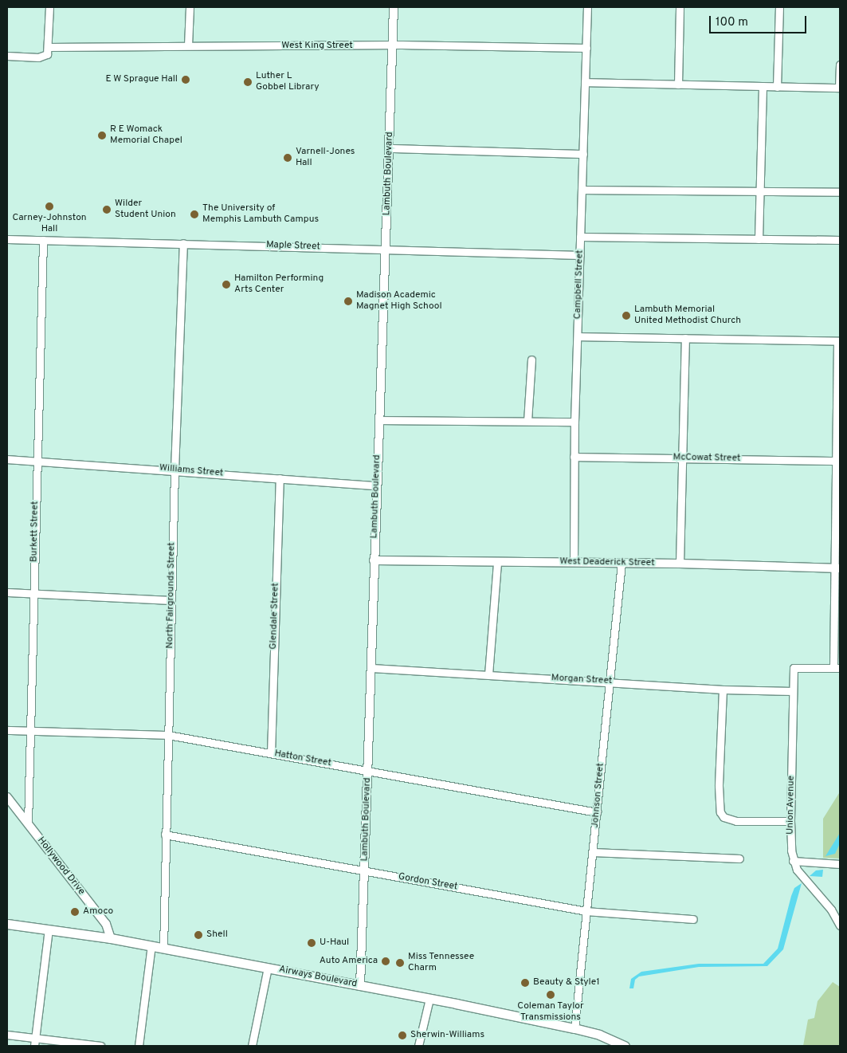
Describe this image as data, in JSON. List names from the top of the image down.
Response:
{
  "streets": {
    "main road": ["Airways Boulevard"],
    "street": [
      "West King Street",
      "Lambuth Boulevard",
      "Maple Street",
      "Campbell Street",
      "McCowat Street",
      "Williams Street",
      "Burkett Street",
      "West Deaderick Street",
      "North Fairgrounds Street",
      "Glendale Street",
      "Morgan Street",
      "Hatton Street",
      "Johnson Street",
      "Union Avenue",
      "Hollywood Drive",
      "Gordon Street"
    ]
  },
  "crossings": [
    ["West King Street", "Lambuth Boulevard"],
    ["West King Street", "Campbell Street"],
    ["Lambuth Boulevard", "Maple Street"],
    ["Lambuth Boulevard", "Williams Street"],
    ["Lambuth Boulevard", "West Deaderick Street"],
    ["Lambuth Boulevard", "Morgan Street"],
    ["Lambuth Boulevard", "Hatton Street"],
    ["Lambuth Boulevard", "Gordon Street"],
    ["Lambuth Boulevard", "Airways Boulevard"],
    ["Maple Street", "Campbell Street"],
    ["Maple Street", "Burkett Street"],
    ["Maple Street", "North Fairgrounds Street"],
    ["Campbell Street", "McCowat Street"],
    ["Campbell Street", "West Deaderick Street"],
    ["Williams Street", "Burkett Street"],
    ["Williams Street", "North Fairgrounds Street"],
    ["Williams Street", "Glendale Street"],
    ["Burkett Street", "Hatton Street"],
    ["Burkett Street", "Hollywood Drive"],
    ["West Deaderick Street", "Johnson Street"],
    ["North Fairgrounds Street", "Hatton Street"],
    ["North Fairgrounds Street", "Gordon Street"],
    ["North Fairgrounds Street", "Airways Boulevard"],
    ["Glendale Street", "Hatton Street"],
    ["Morgan Street", "Johnson Street"],
    ["Morgan Street", "Union Avenue"],
    ["Hatton Street", "Johnson Street"],
    ["Johnson Street", "Gordon Street"],
    ["Johnson Street", "Airways Boulevard"],
    ["Hollywood Drive", "Airways Boulevard"]
  ],
  "places": [
    "E W Sprague Hall",
    "Luther L Gobbel Library",
    "R E Womack Memorial Chapel",
    "Varnell-Jones Hall",
    "Carney-Johnston Hall",
    "Wilder Student Union",
    "The University of Memphis Lambuth Campus",
    "Hamilton Performing Arts Center",
    "Madison Academic Magnet High School",
    "Lambuth Memorial United Methodist Church",
    "Amoco",
    "Shell",
    "U-Haul",
    "Auto America",
    "Miss Tennessee Charm",
    "Beauty & Style1",
    "Coleman Taylor Transmissions",
    "Sherwin-Williams"
  ],
  "scale_bar": "100 m"
}
